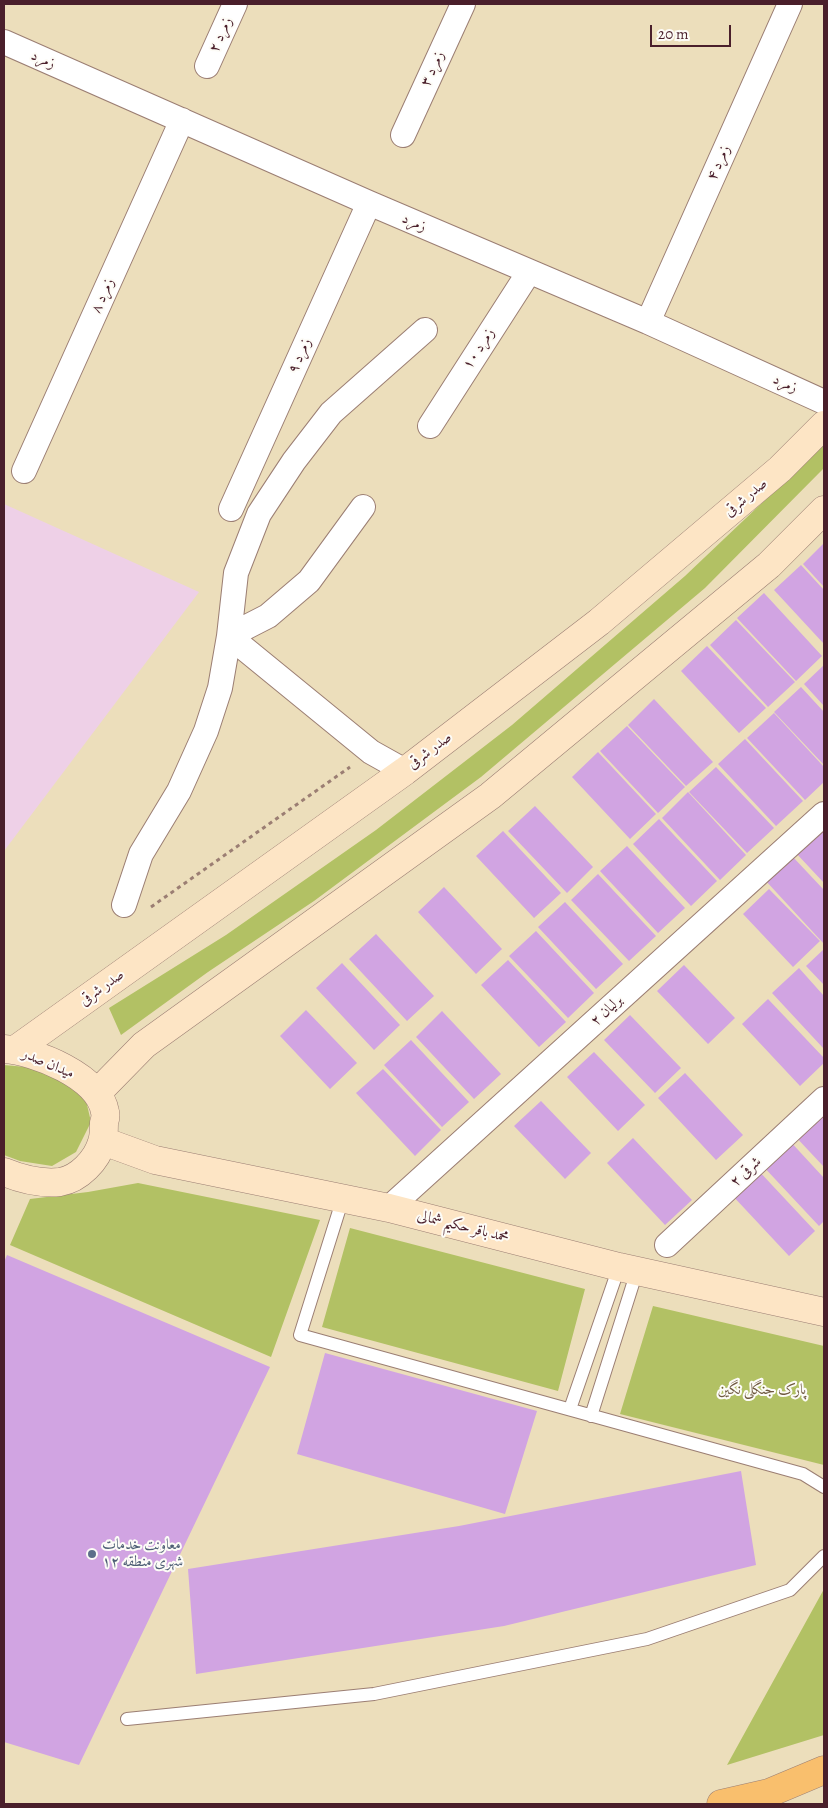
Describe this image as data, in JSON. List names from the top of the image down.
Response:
{
  "streets": {
    "street": [
      "زمرد ۲",
      "زمرد",
      "زمرد ۳",
      "زمرد ۴",
      "زمرد ۸",
      "زمرد ۱۰",
      "زمرد ۹",
      "صدر شرقی",
      "برلیان ۲",
      "میدان صدر",
      "۲ شرقی",
      "محمد باقر حکیم شمالی"
    ]
  },
  "crossings": [
    ["زمرد", "زمرد ۴"],
    ["زمرد", "زمرد ۸"],
    ["زمرد", "زمرد ۱۰"],
    ["زمرد", "زمرد ۹"],
    ["صدر شرقی", "میدان صدر"],
    ["برلیان ۲", "محمد باقر حکیم شمالی"],
    ["میدان صدر", "محمد باقر حکیم شمالی"]
  ],
  "parks": ["پارک جنگلی نگین"],
  "places": ["معاونت خدمات شهری منطقه ۱۲"],
  "scale_bar": "20 m"
}
